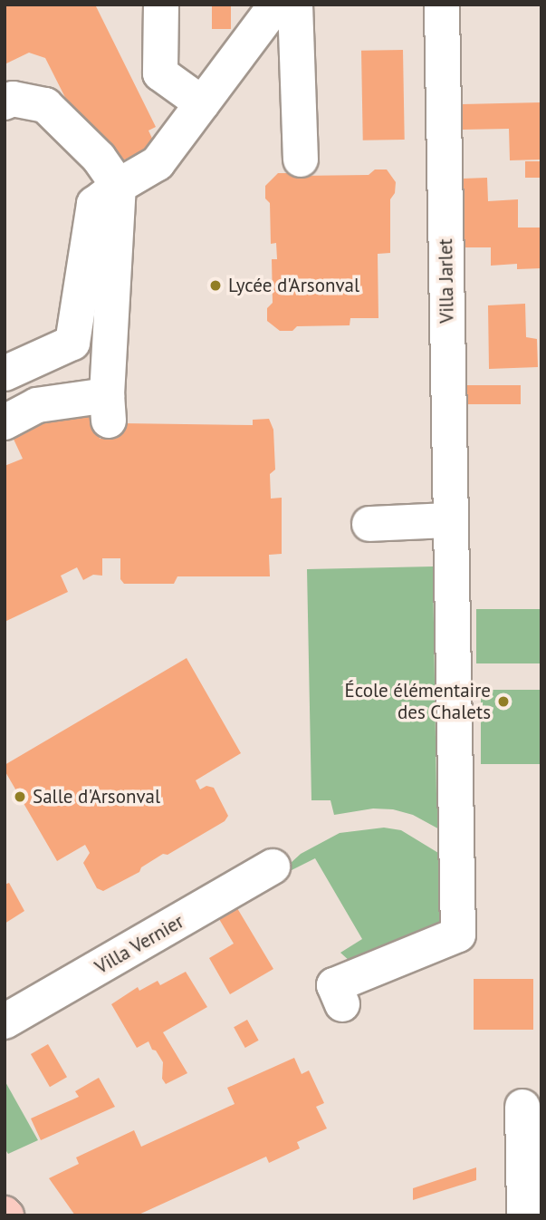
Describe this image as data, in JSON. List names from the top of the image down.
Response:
{
  "streets": {
    "street": ["Villa Jarlet", "Villa Vernier"]
  },
  "places": ["Lycée d'Arsonval", "École élémentaire des Chalets", "Salle d'Arsonval"]
}
